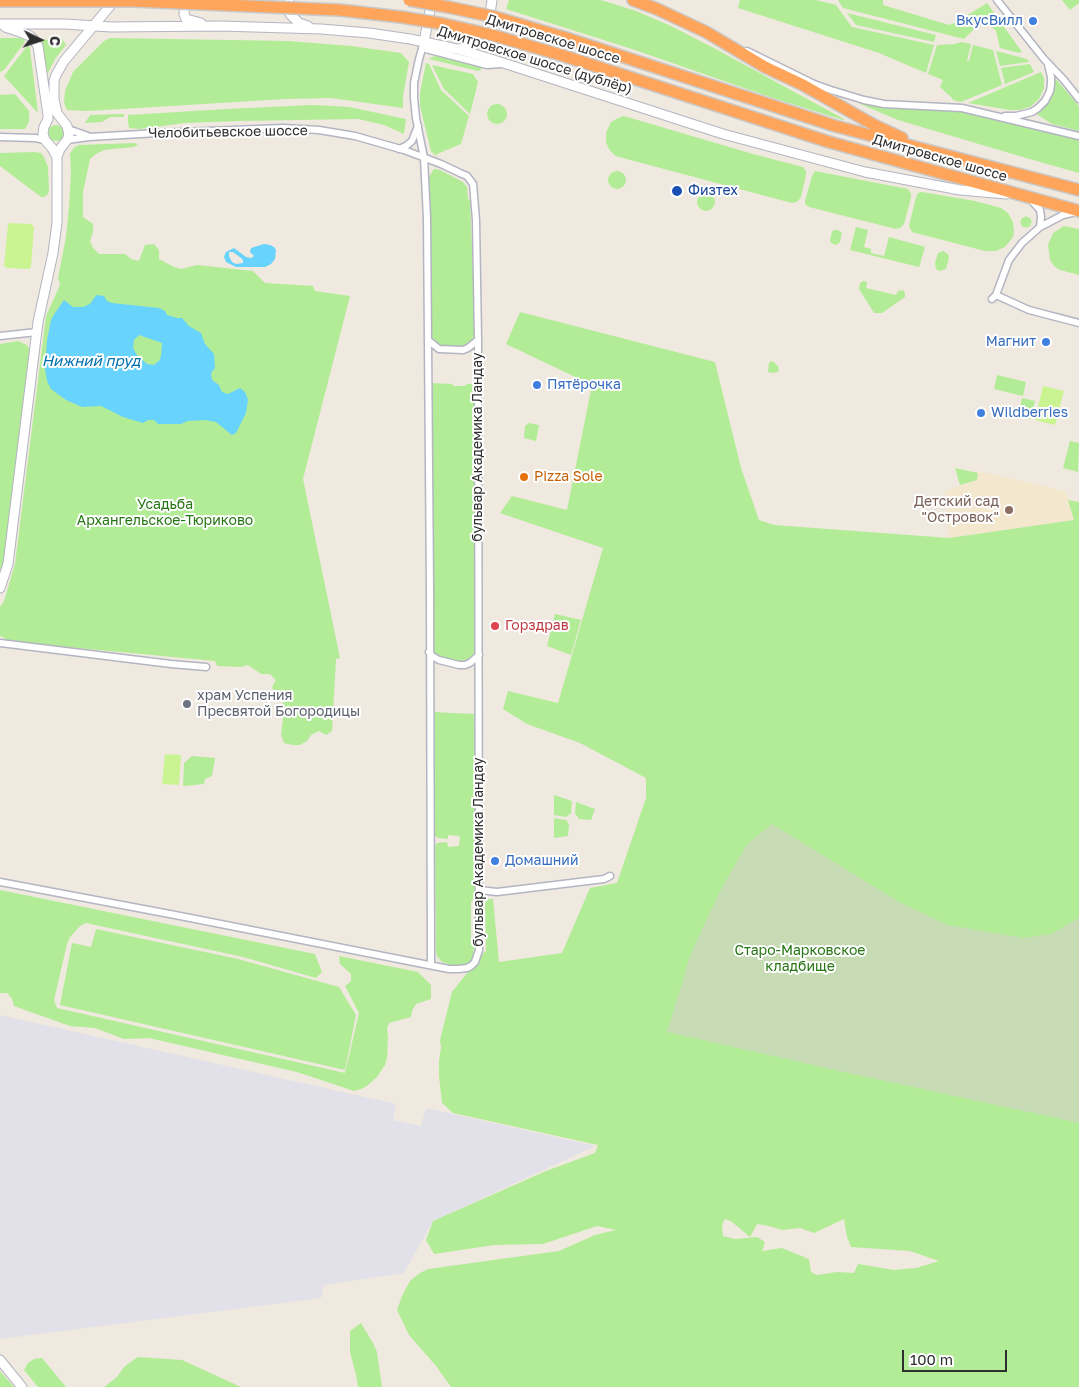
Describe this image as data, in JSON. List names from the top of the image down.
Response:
{
  "streets": {
    "highway": ["Дмитровское шоссе"],
    "main road": ["Дмитровское шоссе (дублёр)", "Челобитьевское шоссе"],
    "street": ["бульвар Академика Ландау"]
  },
  "crossings": [
    ["Дмитровское шоссе", "Дмитровское шоссе (дублёр)"],
    ["Челобитьевское шоссе", "бульвар Академика Ландау"]
  ],
  "water": ["Нижний пруд"],
  "parks": ["Усадьба Архангельское-Тюриково", "Старо-Марковское кладбище"],
  "places": [
    "ВкусВилл",
    "Физтех",
    "Магнит",
    "Пятёрочка",
    "Wildberries",
    "Pizza Sole",
    "Детский сад \"Островок\"",
    "Горздрав",
    "храм Успения Пресвятой Богородицы",
    "Домашний"
  ],
  "scale_bar": "100 m",
  "north": "right"
}
